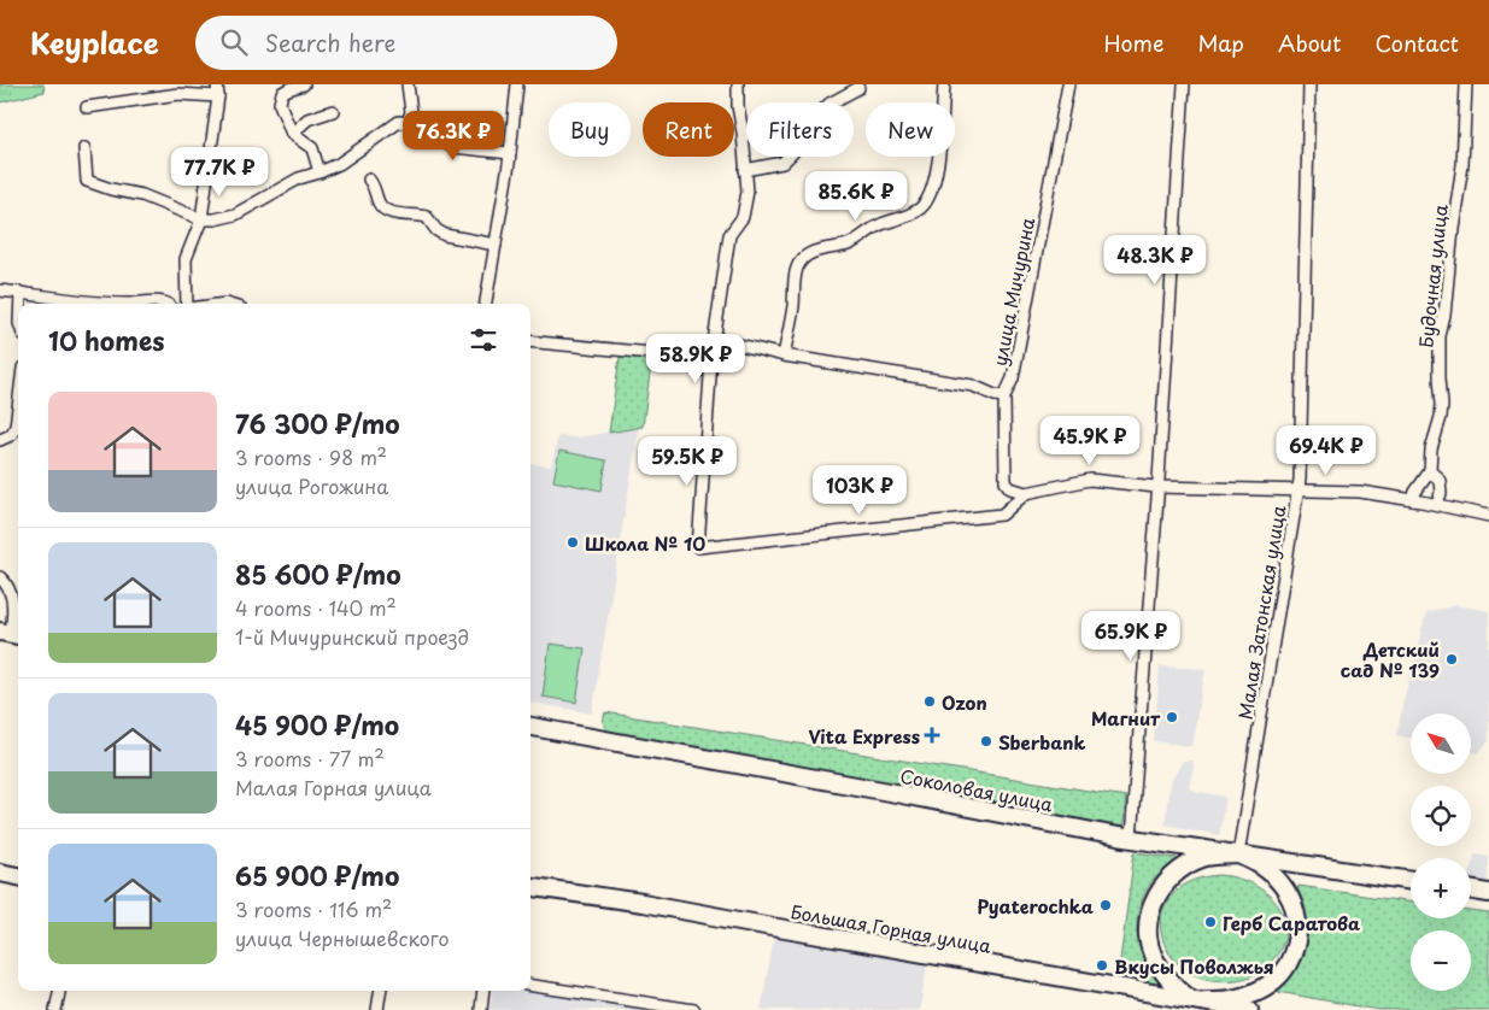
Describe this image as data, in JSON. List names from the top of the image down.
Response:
{
  "streets": {
    "main road": ["Соколовая улица", "Большая Горная улица"],
    "street": ["Будочная улица", "улица Мичурина", "Малая Затонская улица"]
  },
  "crossings": [
    ["Малая Затонская улица", "Соколовая улица"],
    ["Малая Затонская улица", "Большая Горная улица"],
    ["Соколовая улица", "Большая Горная улица"]
  ],
  "places": {
    "other": [
      "Школа № 10",
      "Детский сад № 139",
      "Ozon",
      "Магнит",
      "Sberbank",
      "Pyaterochka",
      "Герб Саратова",
      "Вкусы Поволжья"
    ],
    "health": ["Vita Express"]
  },
  "north": "top left",
  "page": {
    "header": "Keyplace",
    "search": "Search here",
    "nav": [
      "Home",
      "Map",
      "About",
      "Contact"
    ],
    "chip": [
      "Buy",
      "Rent",
      "Filters",
      "New"
    ],
    "price": [
      "76.3K ₽",
      "77.7K ₽",
      "85.6K ₽",
      "48.3K ₽",
      "58.9K ₽",
      "45.9K ₽",
      "69.4K ₽",
      "59.5K ₽",
      "103K ₽",
      "65.9K ₽"
    ],
    "heading": "10 homes",
    "list": [
      {
        "name": "76 300 ₽/mo",
        "note": "3 rooms · 98 m² · улица Рогожина"
      },
      {
        "name": "85 600 ₽/mo",
        "note": "4 rooms · 140 m² · 1-й Мичуринский проезд"
      },
      {
        "name": "45 900 ₽/mo",
        "note": "3 rooms · 77 m² · Малая Горная улица"
      },
      {
        "name": "65 900 ₽/mo",
        "note": "3 rooms · 116 m² · улица Чернышевского"
      }
    ],
    "map_buttons": ["+", "−"]
  }
}
